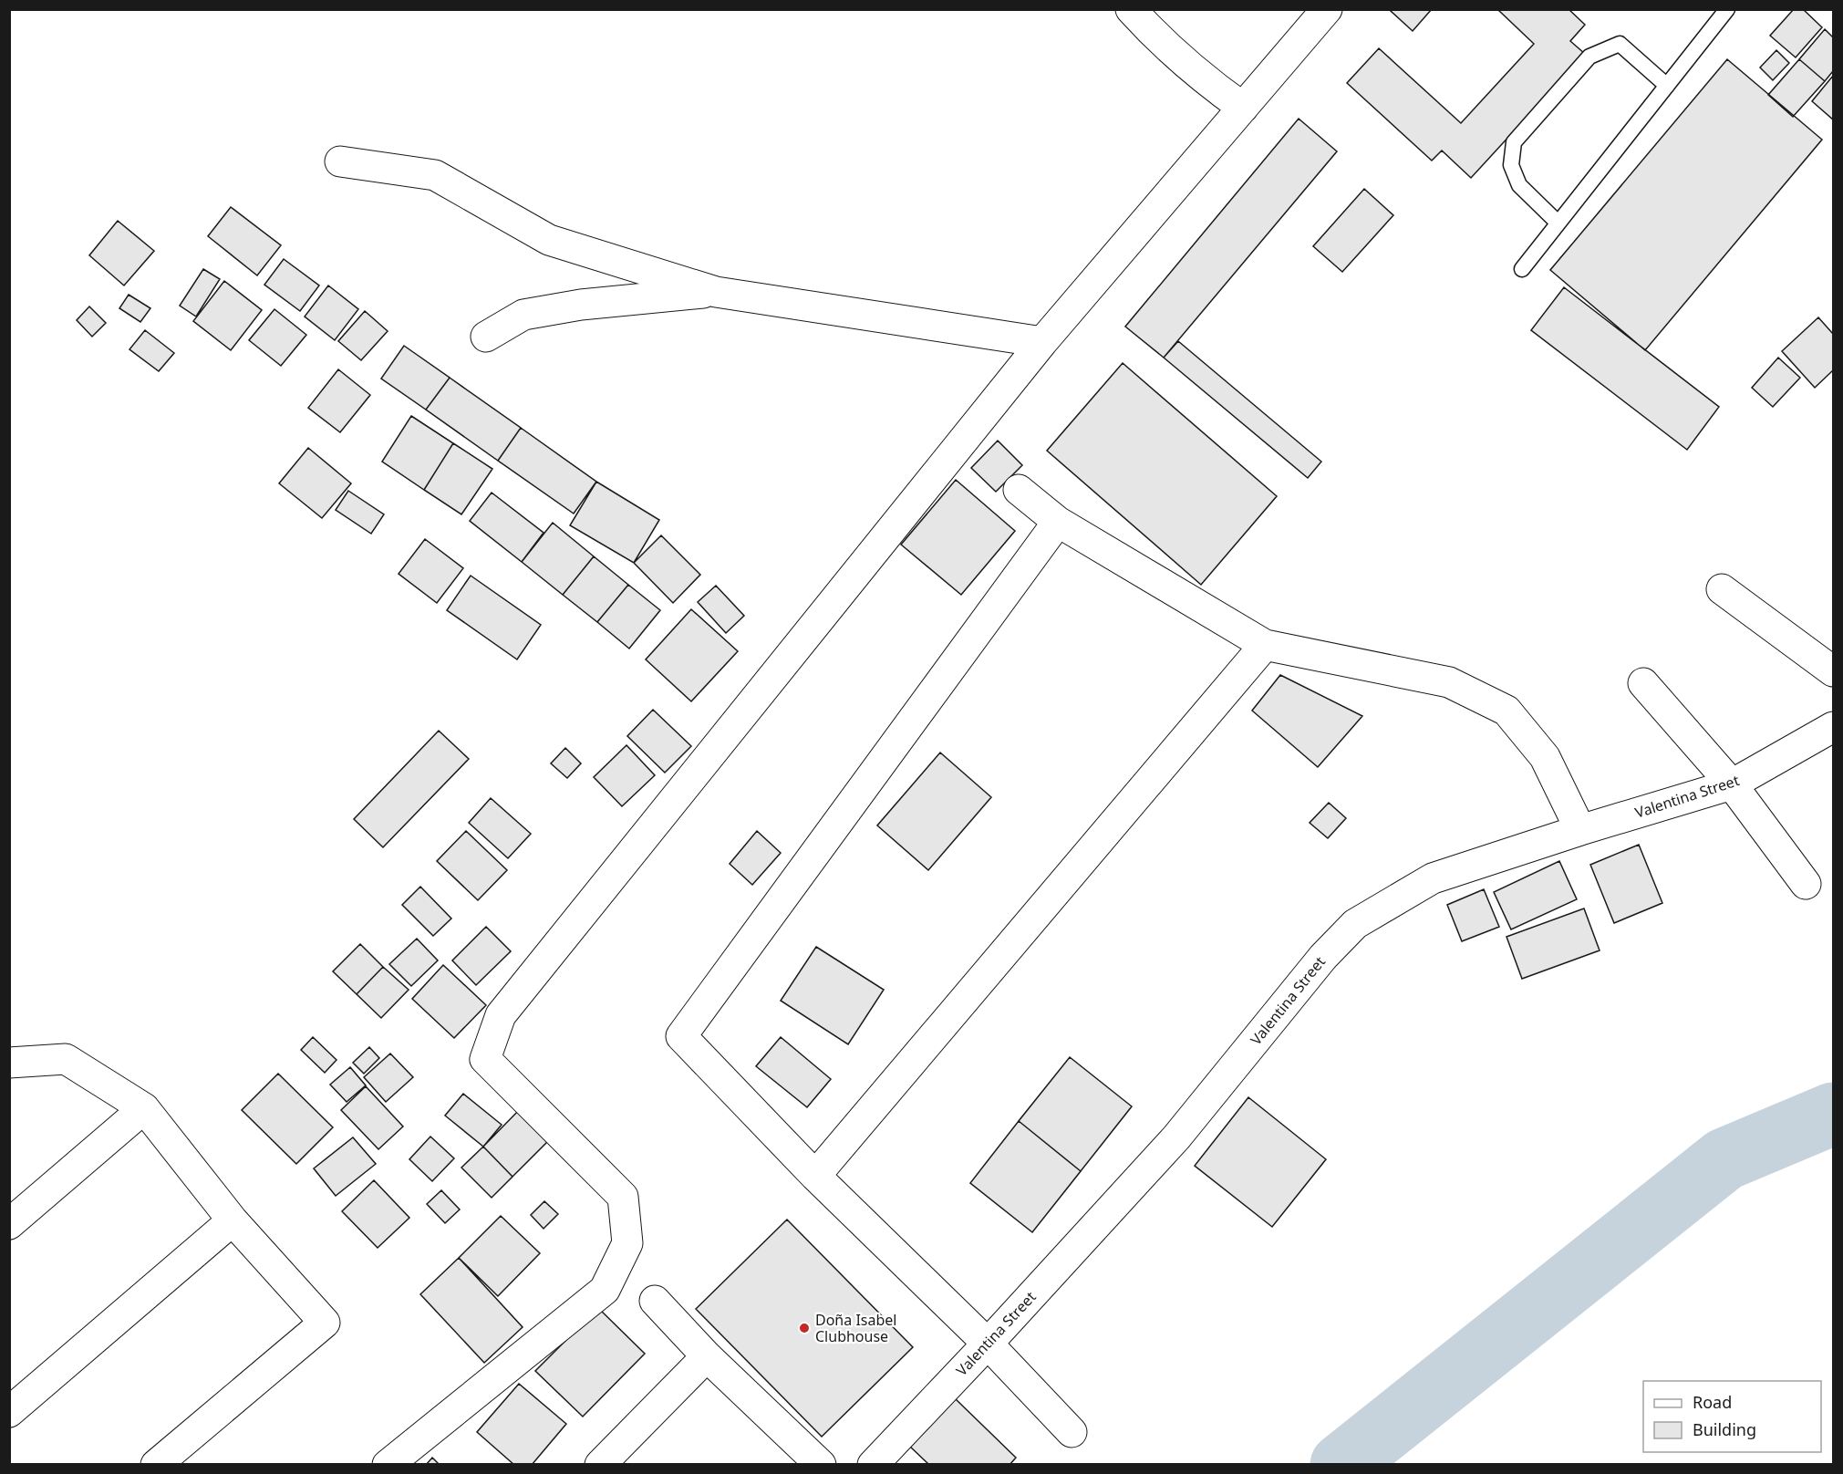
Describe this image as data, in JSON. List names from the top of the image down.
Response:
{
  "streets": {
    "street": ["Valentina Street"]
  },
  "places": ["Doña Isabel Clubhouse"],
  "legend": ["Road", "Building"]
}
